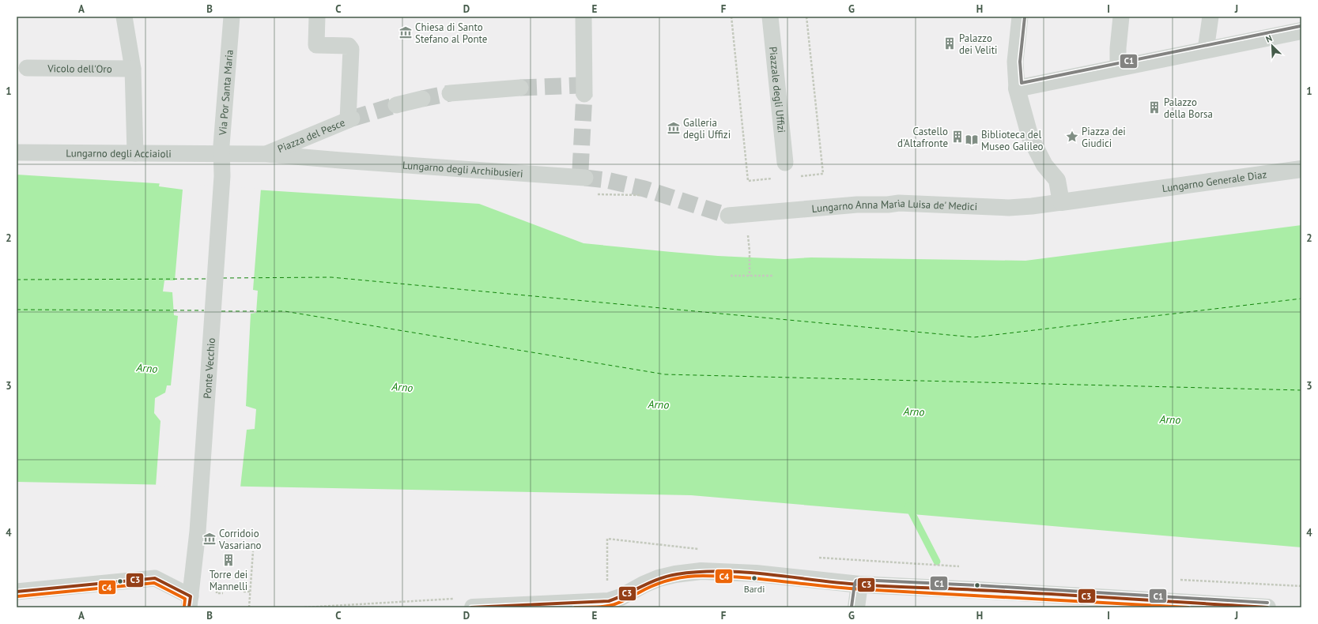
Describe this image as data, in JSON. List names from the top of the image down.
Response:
{
  "streets": {
    "street": [
      "Vicolo dell'Oro",
      "Piazzale degli Uffizi",
      "Via Por Santa Maria",
      "Piazza del Pesce",
      "Lungarno degli Acciaioli",
      "Lungarno degli Archibusieri",
      "Lungarno Generale Diaz",
      "Lungarno Anna Maria Luisa de' Medici",
      "Ponte Vecchio"
    ]
  },
  "crossings": [
    ["Via Por Santa Maria", "Piazza del Pesce"],
    ["Via Por Santa Maria", "Lungarno degli Acciaioli"],
    ["Via Por Santa Maria", "Ponte Vecchio"],
    ["Piazza del Pesce", "Lungarno degli Acciaioli"],
    ["Piazza del Pesce", "Lungarno degli Archibusieri"],
    ["Piazza del Pesce", "Ponte Vecchio"],
    ["Lungarno degli Acciaioli", "Ponte Vecchio"],
    ["Lungarno Generale Diaz", "Lungarno Anna Maria Luisa de' Medici"]
  ],
  "water": ["Arno"],
  "places": {
    "museum": ["Chiesa di Santo Stefano al Ponte", "Galleria degli Uffizi", "Corridoio Vasariano"],
    "building": [
      "Palazzo dei Veliti",
      "Palazzo della Borsa",
      "Castello d'Altafronte",
      "Torre dei Mannelli"
    ],
    "place": ["Piazza dei Giudici"],
    "library": ["Biblioteca del Museo Galileo"],
    "other": ["Bardi"]
  },
  "lines": ["transit line C1", "transit line C3", "transit line C4"],
  "north": "top left",
  "grid": {
    "columns": [
      "A",
      "B",
      "C",
      "D",
      "E",
      "F",
      "G",
      "H",
      "I",
      "J"
    ],
    "rows": [
      "1",
      "2",
      "3",
      "4"
    ]
  }
}
